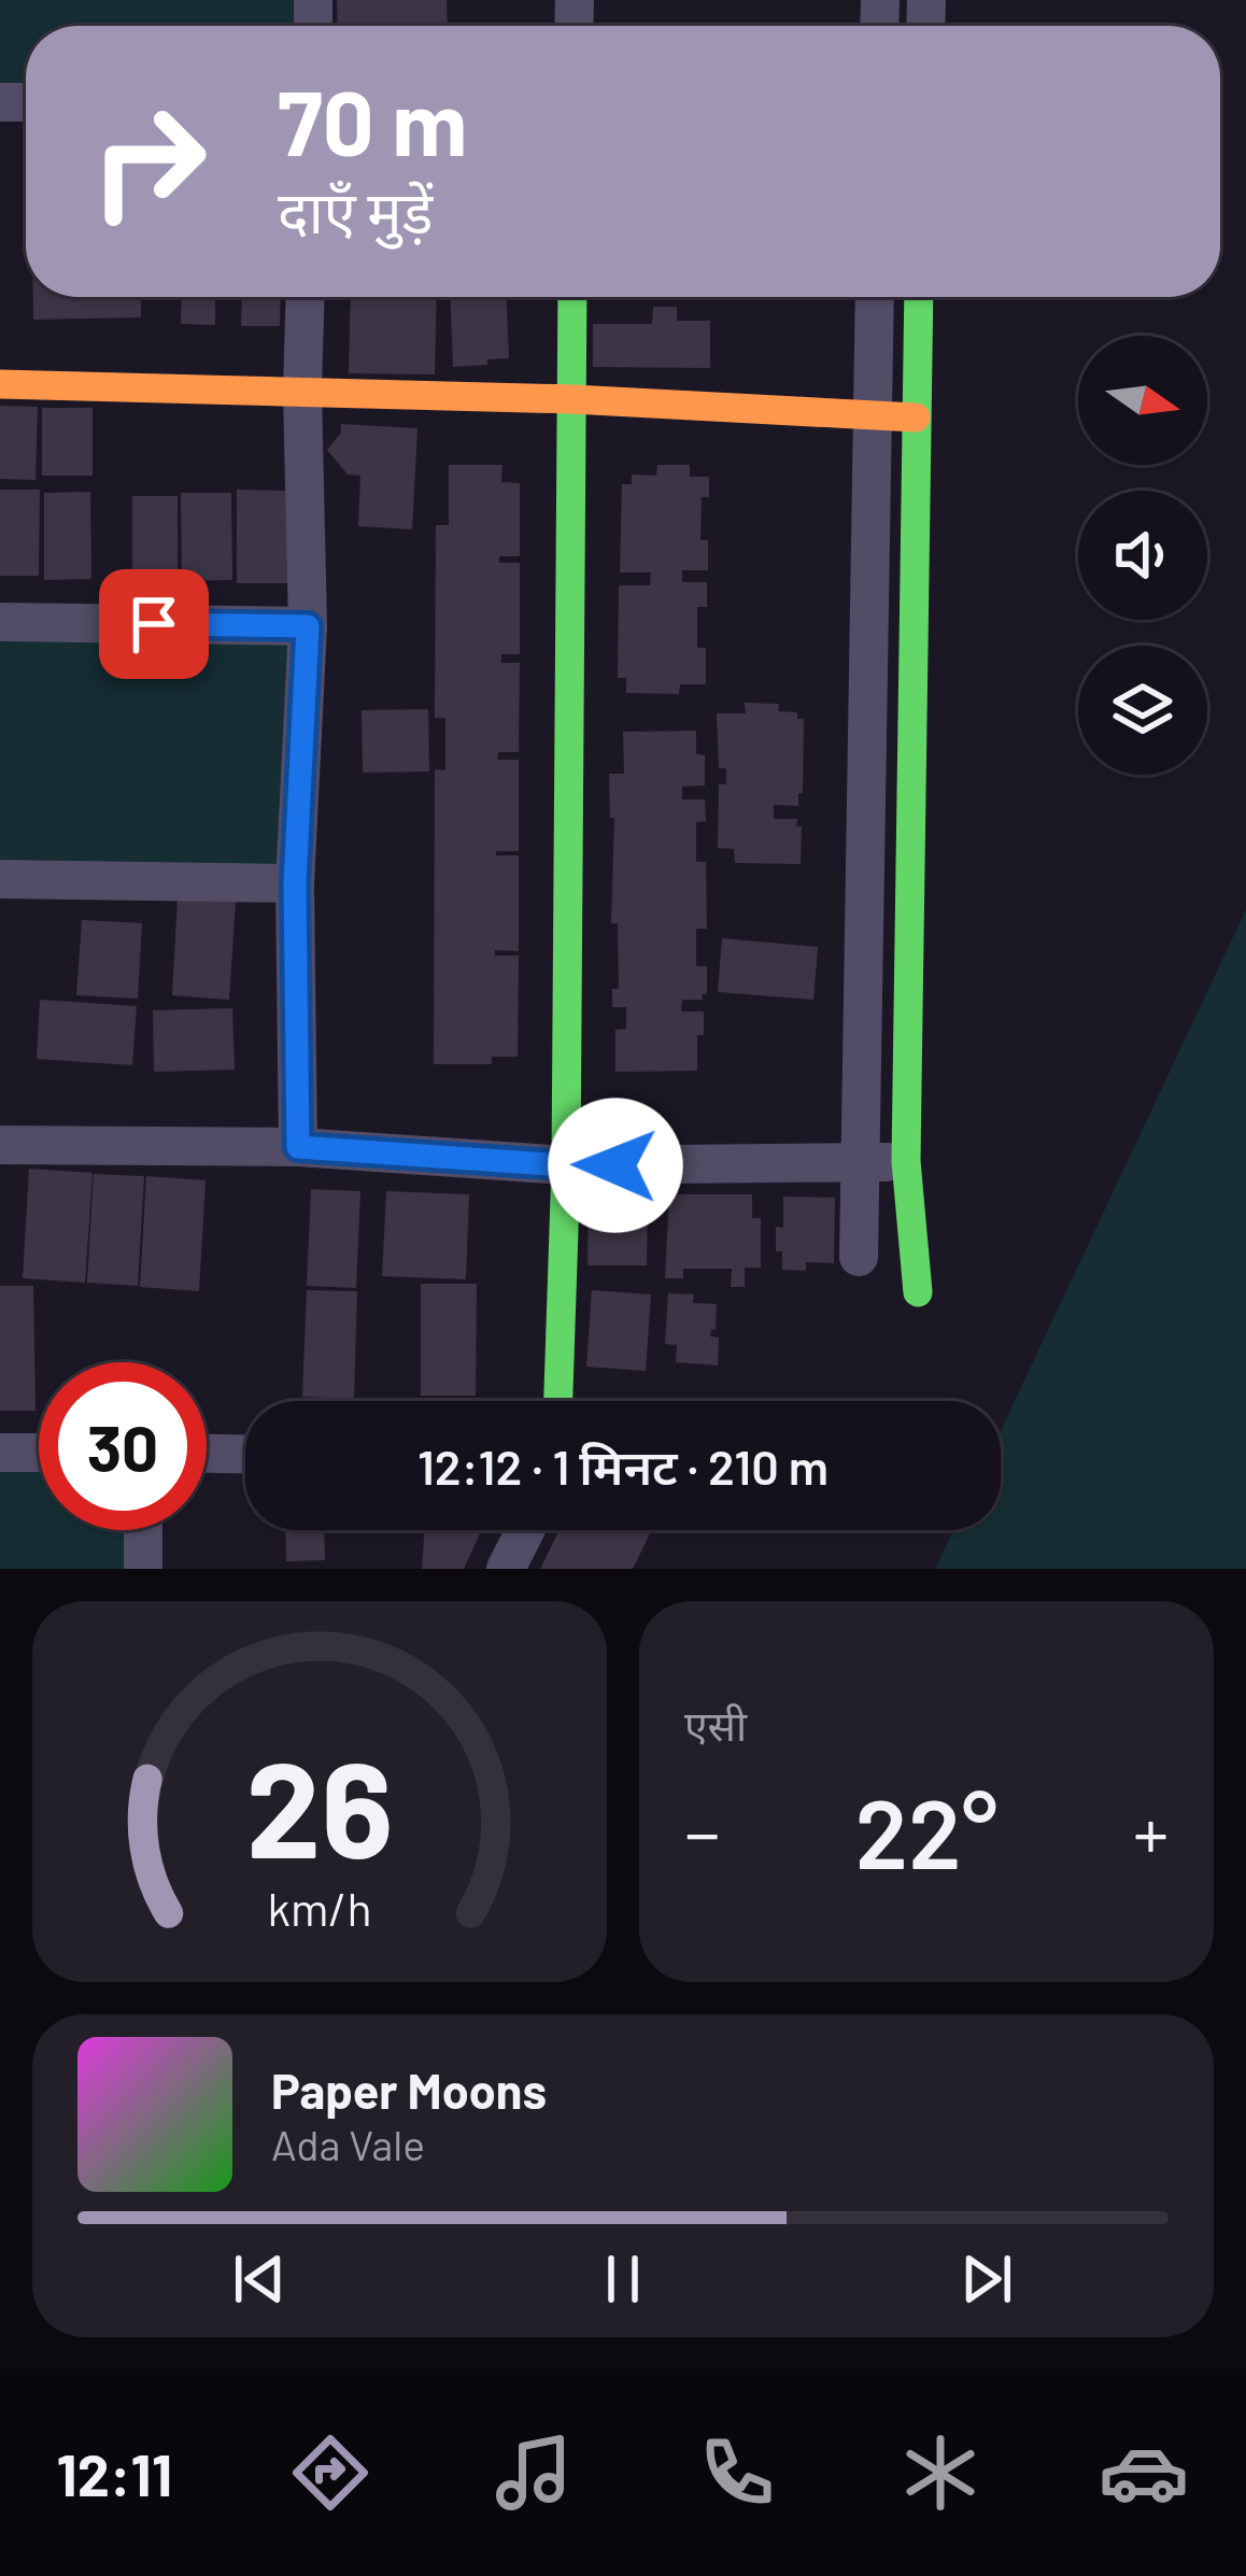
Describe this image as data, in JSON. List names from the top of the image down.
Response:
{
  "north": "right",
  "page": {
    "turn": ["70 m", "दाएँ मुड़ें"],
    "limit": "30",
    "trip": "12:12 · 1 मिनट · 210 m",
    "tile": "एसी",
    "heat": ["−", "22°", "+"],
    "song": ["Paper Moons", "Ada Vale"],
    "tabs": "12:11",
    "gauge": ["26", "km/h"]
  }
}
